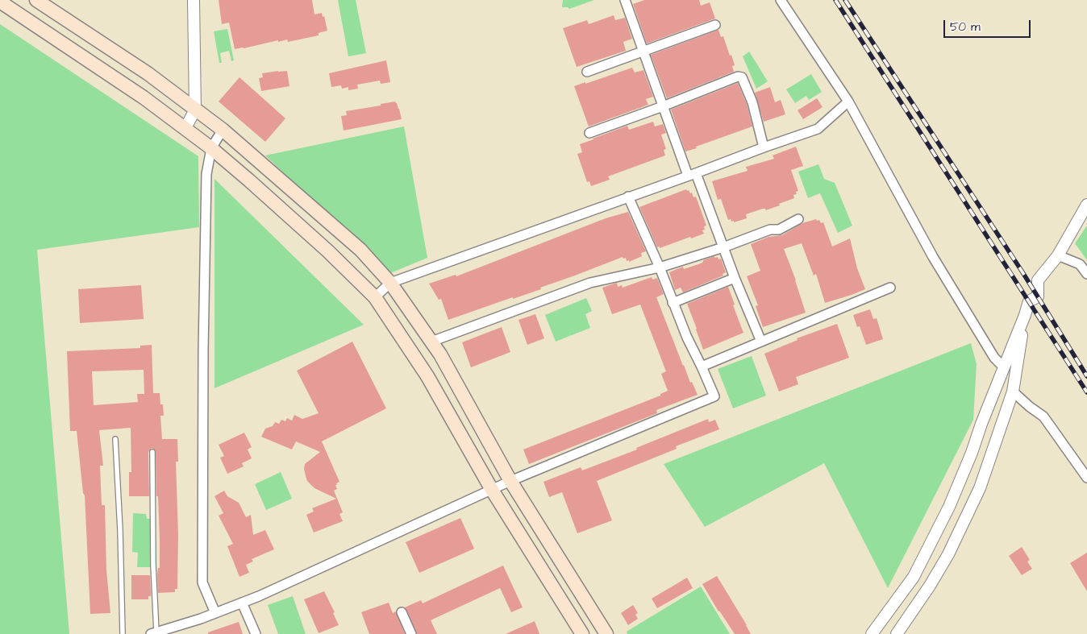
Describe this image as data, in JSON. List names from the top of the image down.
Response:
{
  "scale_bar": "50 m"
}
